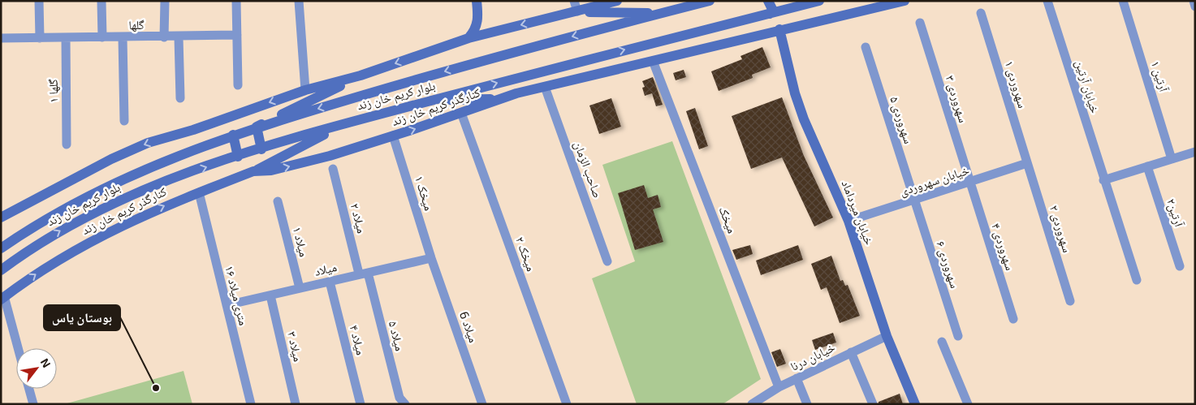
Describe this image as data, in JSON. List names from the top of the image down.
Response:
{
  "streets": {
    "main road": ["بلوار کریم خان زند", "کنارگذر کریم خان زند", "خیابان میرداماد"],
    "street": [
      "گلها",
      "آرتین ۱",
      "سهروردی ۱",
      "خیابان آرتین",
      "گلها ۱",
      "سهروردی ۳",
      "سهروردی ۵",
      "صاحب الزمان",
      "خیابان سهروردی",
      "میخک ۱",
      "آرتین۲",
      "میلاد ۲",
      "میخک",
      "سهروردی ۲",
      "میلاد ۱",
      "سهروردی ۴",
      "میخک ۲",
      "سهروردی ۶",
      "میلاد",
      "۱۶ متری میلاد",
      "میلاد 6",
      "میلاد ۵",
      "میلاد ۴",
      "میلاد ۳",
      "خیابان درنا"
    ]
  },
  "crossings": [
    ["گلها", "گلها ۱"],
    ["سهروردی ۱", "خیابان سهروردی"],
    ["سهروردی ۱", "سهروردی ۲"],
    ["سهروردی ۳", "خیابان سهروردی"],
    ["سهروردی ۳", "سهروردی ۴"],
    ["کنارگذر کریم خان زند", "صاحب الزمان"],
    ["کنارگذر کریم خان زند", "میخک ۱"],
    ["کنارگذر کریم خان زند", "خیابان میرداماد"],
    ["کنارگذر کریم خان زند", "میخک"],
    ["کنارگذر کریم خان زند", "میخک ۲"],
    ["کنارگذر کریم خان زند", "۱۶ متری میلاد"],
    ["سهروردی ۵", "خیابان سهروردی"],
    ["سهروردی ۵", "سهروردی ۶"],
    ["خیابان سهروردی", "خیابان میرداماد"],
    ["خیابان سهروردی", "سهروردی ۲"],
    ["خیابان سهروردی", "سهروردی ۴"],
    ["خیابان سهروردی", "سهروردی ۶"],
    ["میخک ۱", "میلاد"],
    ["میخک ۱", "میلاد 6"],
    ["خیابان میرداماد", "خیابان درنا"],
    ["میلاد ۲", "میلاد"],
    ["میلاد ۲", "میلاد ۵"],
    ["میخک", "خیابان درنا"],
    ["میلاد ۱", "میلاد"],
    ["میلاد", "۱۶ متری میلاد"],
    ["میلاد", "میلاد 6"],
    ["میلاد", "میلاد ۵"],
    ["میلاد", "میلاد ۴"],
    ["میلاد", "میلاد ۳"]
  ],
  "places": ["بوستان یاس"],
  "north": "top right"
}
